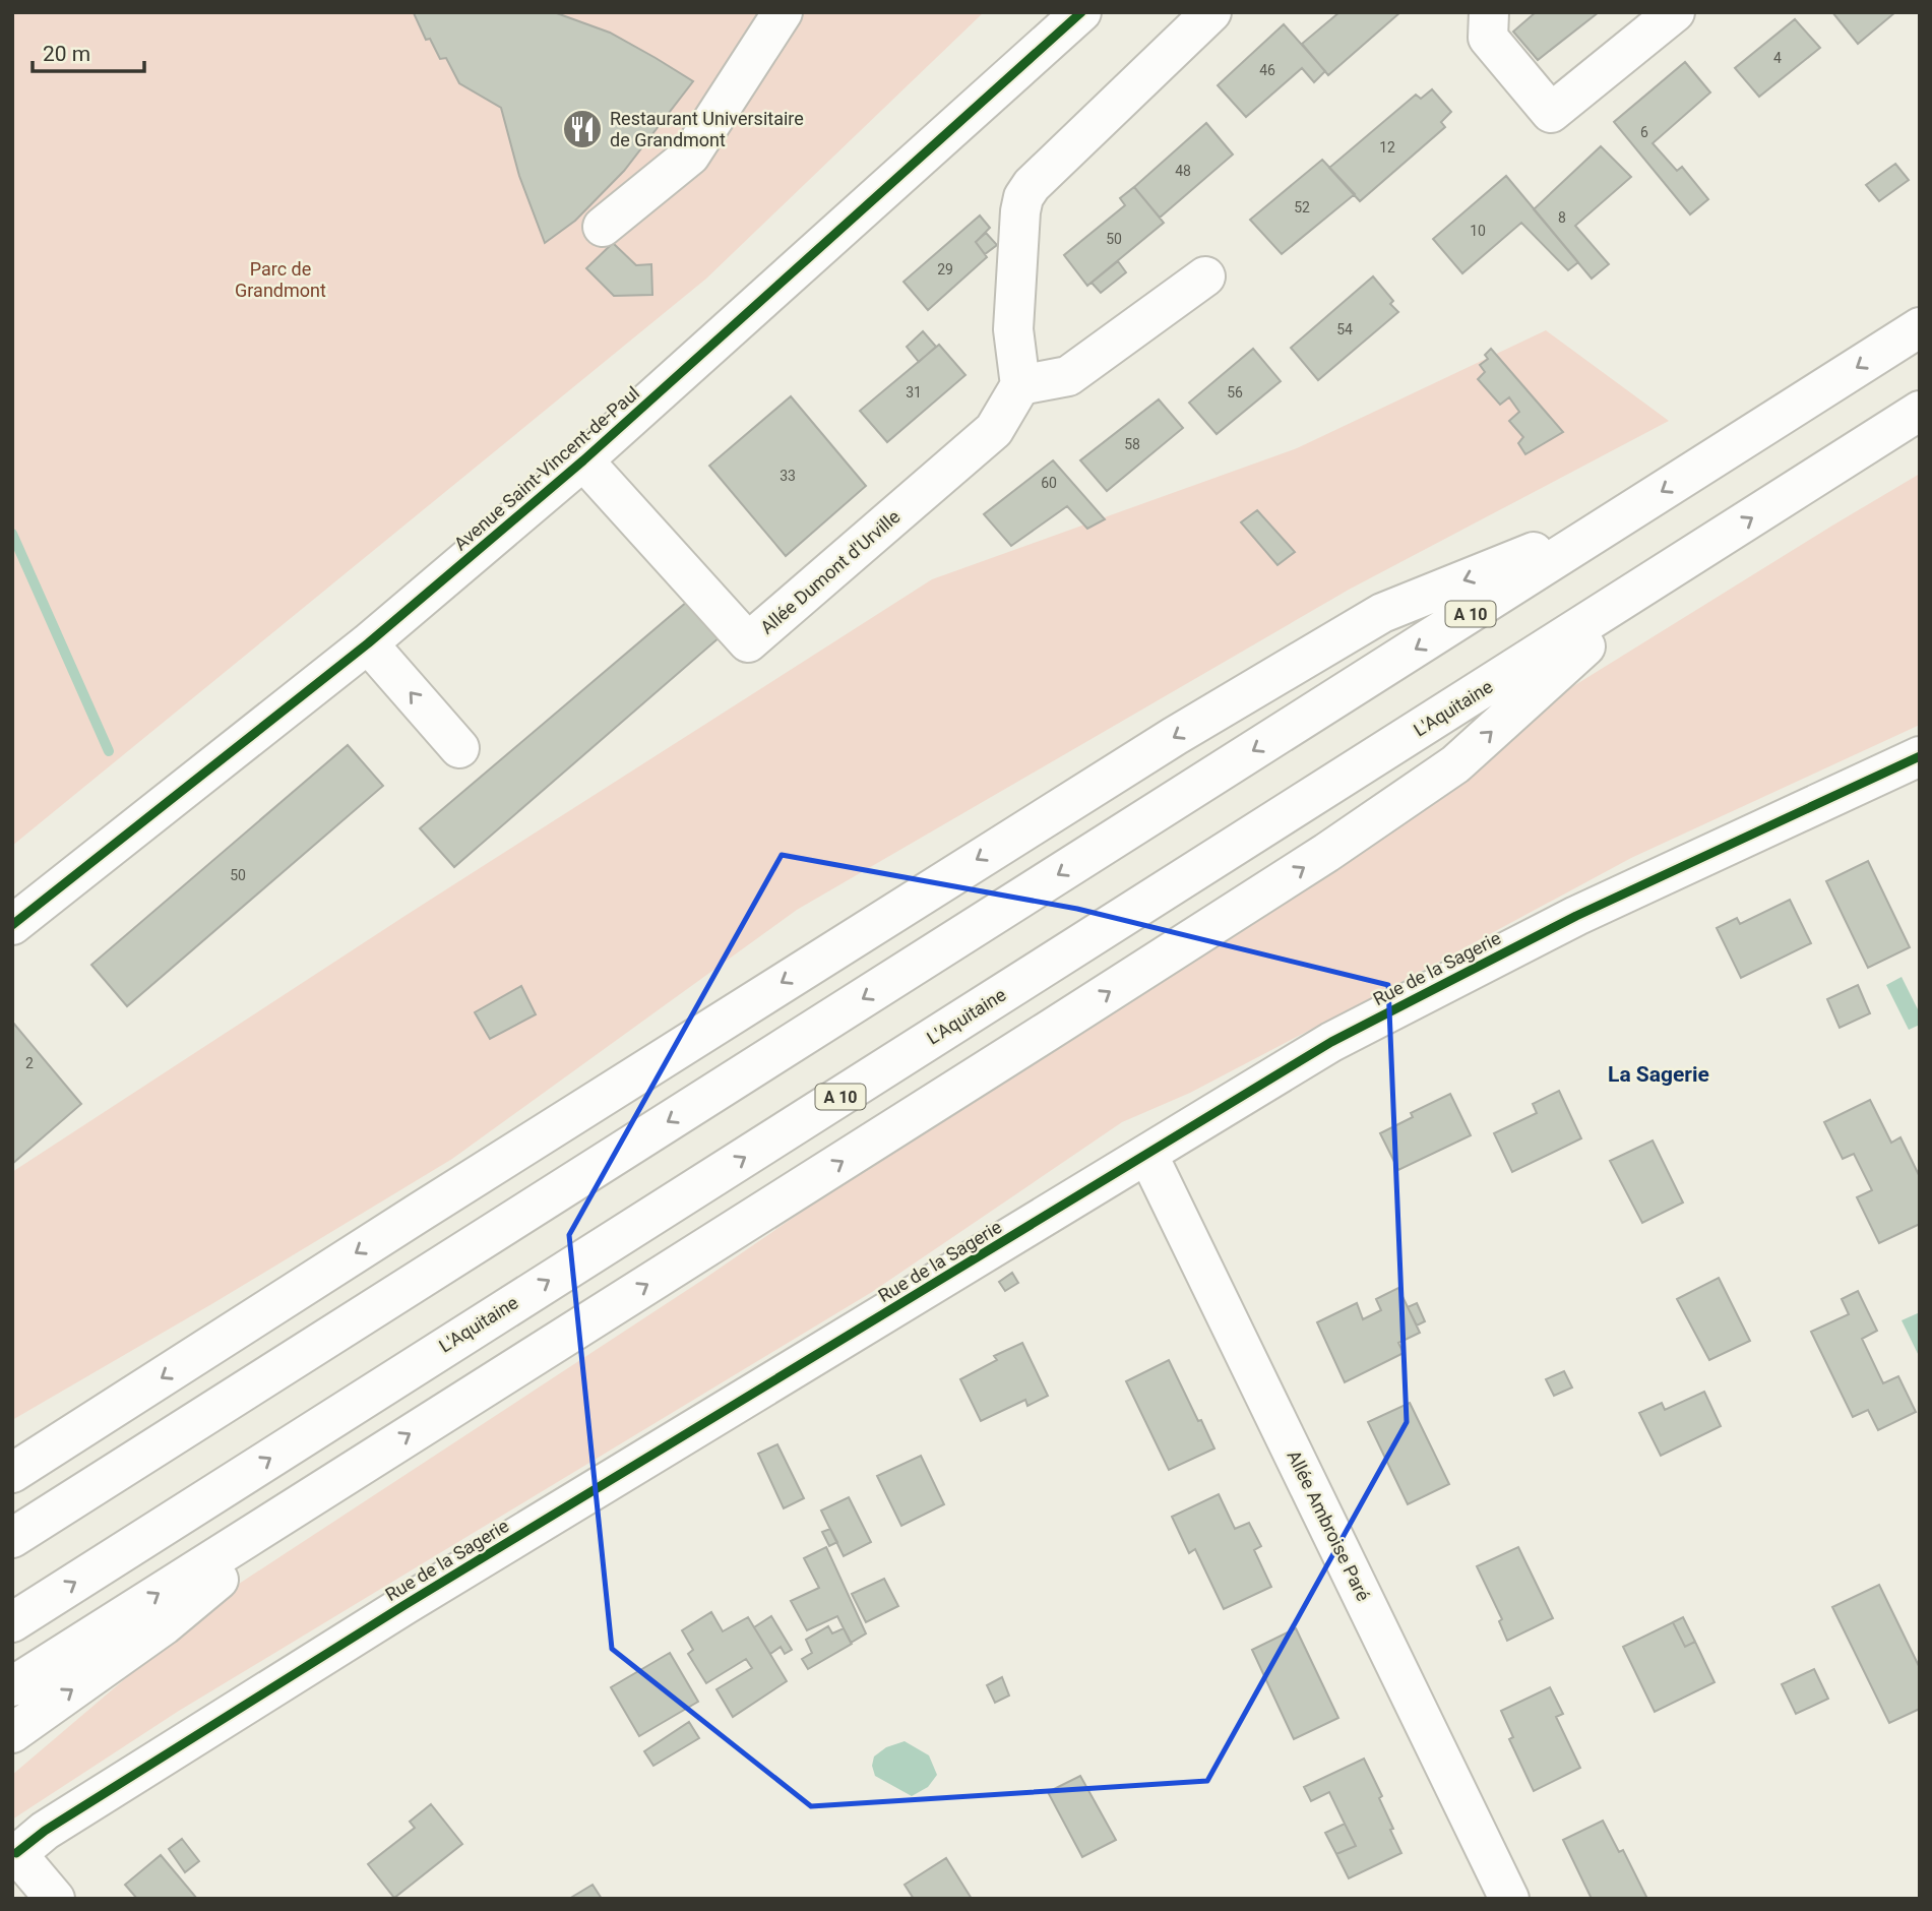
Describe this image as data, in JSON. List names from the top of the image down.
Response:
{
  "streets": {
    "main road": [
      "Avenue Saint-Vincent-de-Paul",
      "Allée Dumont d'Urville",
      "A 10",
      "L'Aquitaine",
      "Rue de la Sagerie",
      "Allée Ambroise Paré"
    ]
  },
  "crossings": [
    ["Avenue Saint-Vincent-de-Paul", "Allée Dumont d'Urville"],
    ["Rue de la Sagerie", "Allée Ambroise Paré"]
  ],
  "districts": ["La Sagerie"],
  "parks": ["Parc de Grandmont"],
  "places": {
    "restaurant": ["Restaurant Universitaire de Grandmont"]
  },
  "house_numbers": [
    "4",
    "46",
    "6",
    "12",
    "48",
    "52",
    "8",
    "10",
    "50",
    "29",
    "54",
    "31",
    "56",
    "58",
    "33",
    "60",
    "50",
    "2"
  ],
  "scale_bar": "20 m"
}
